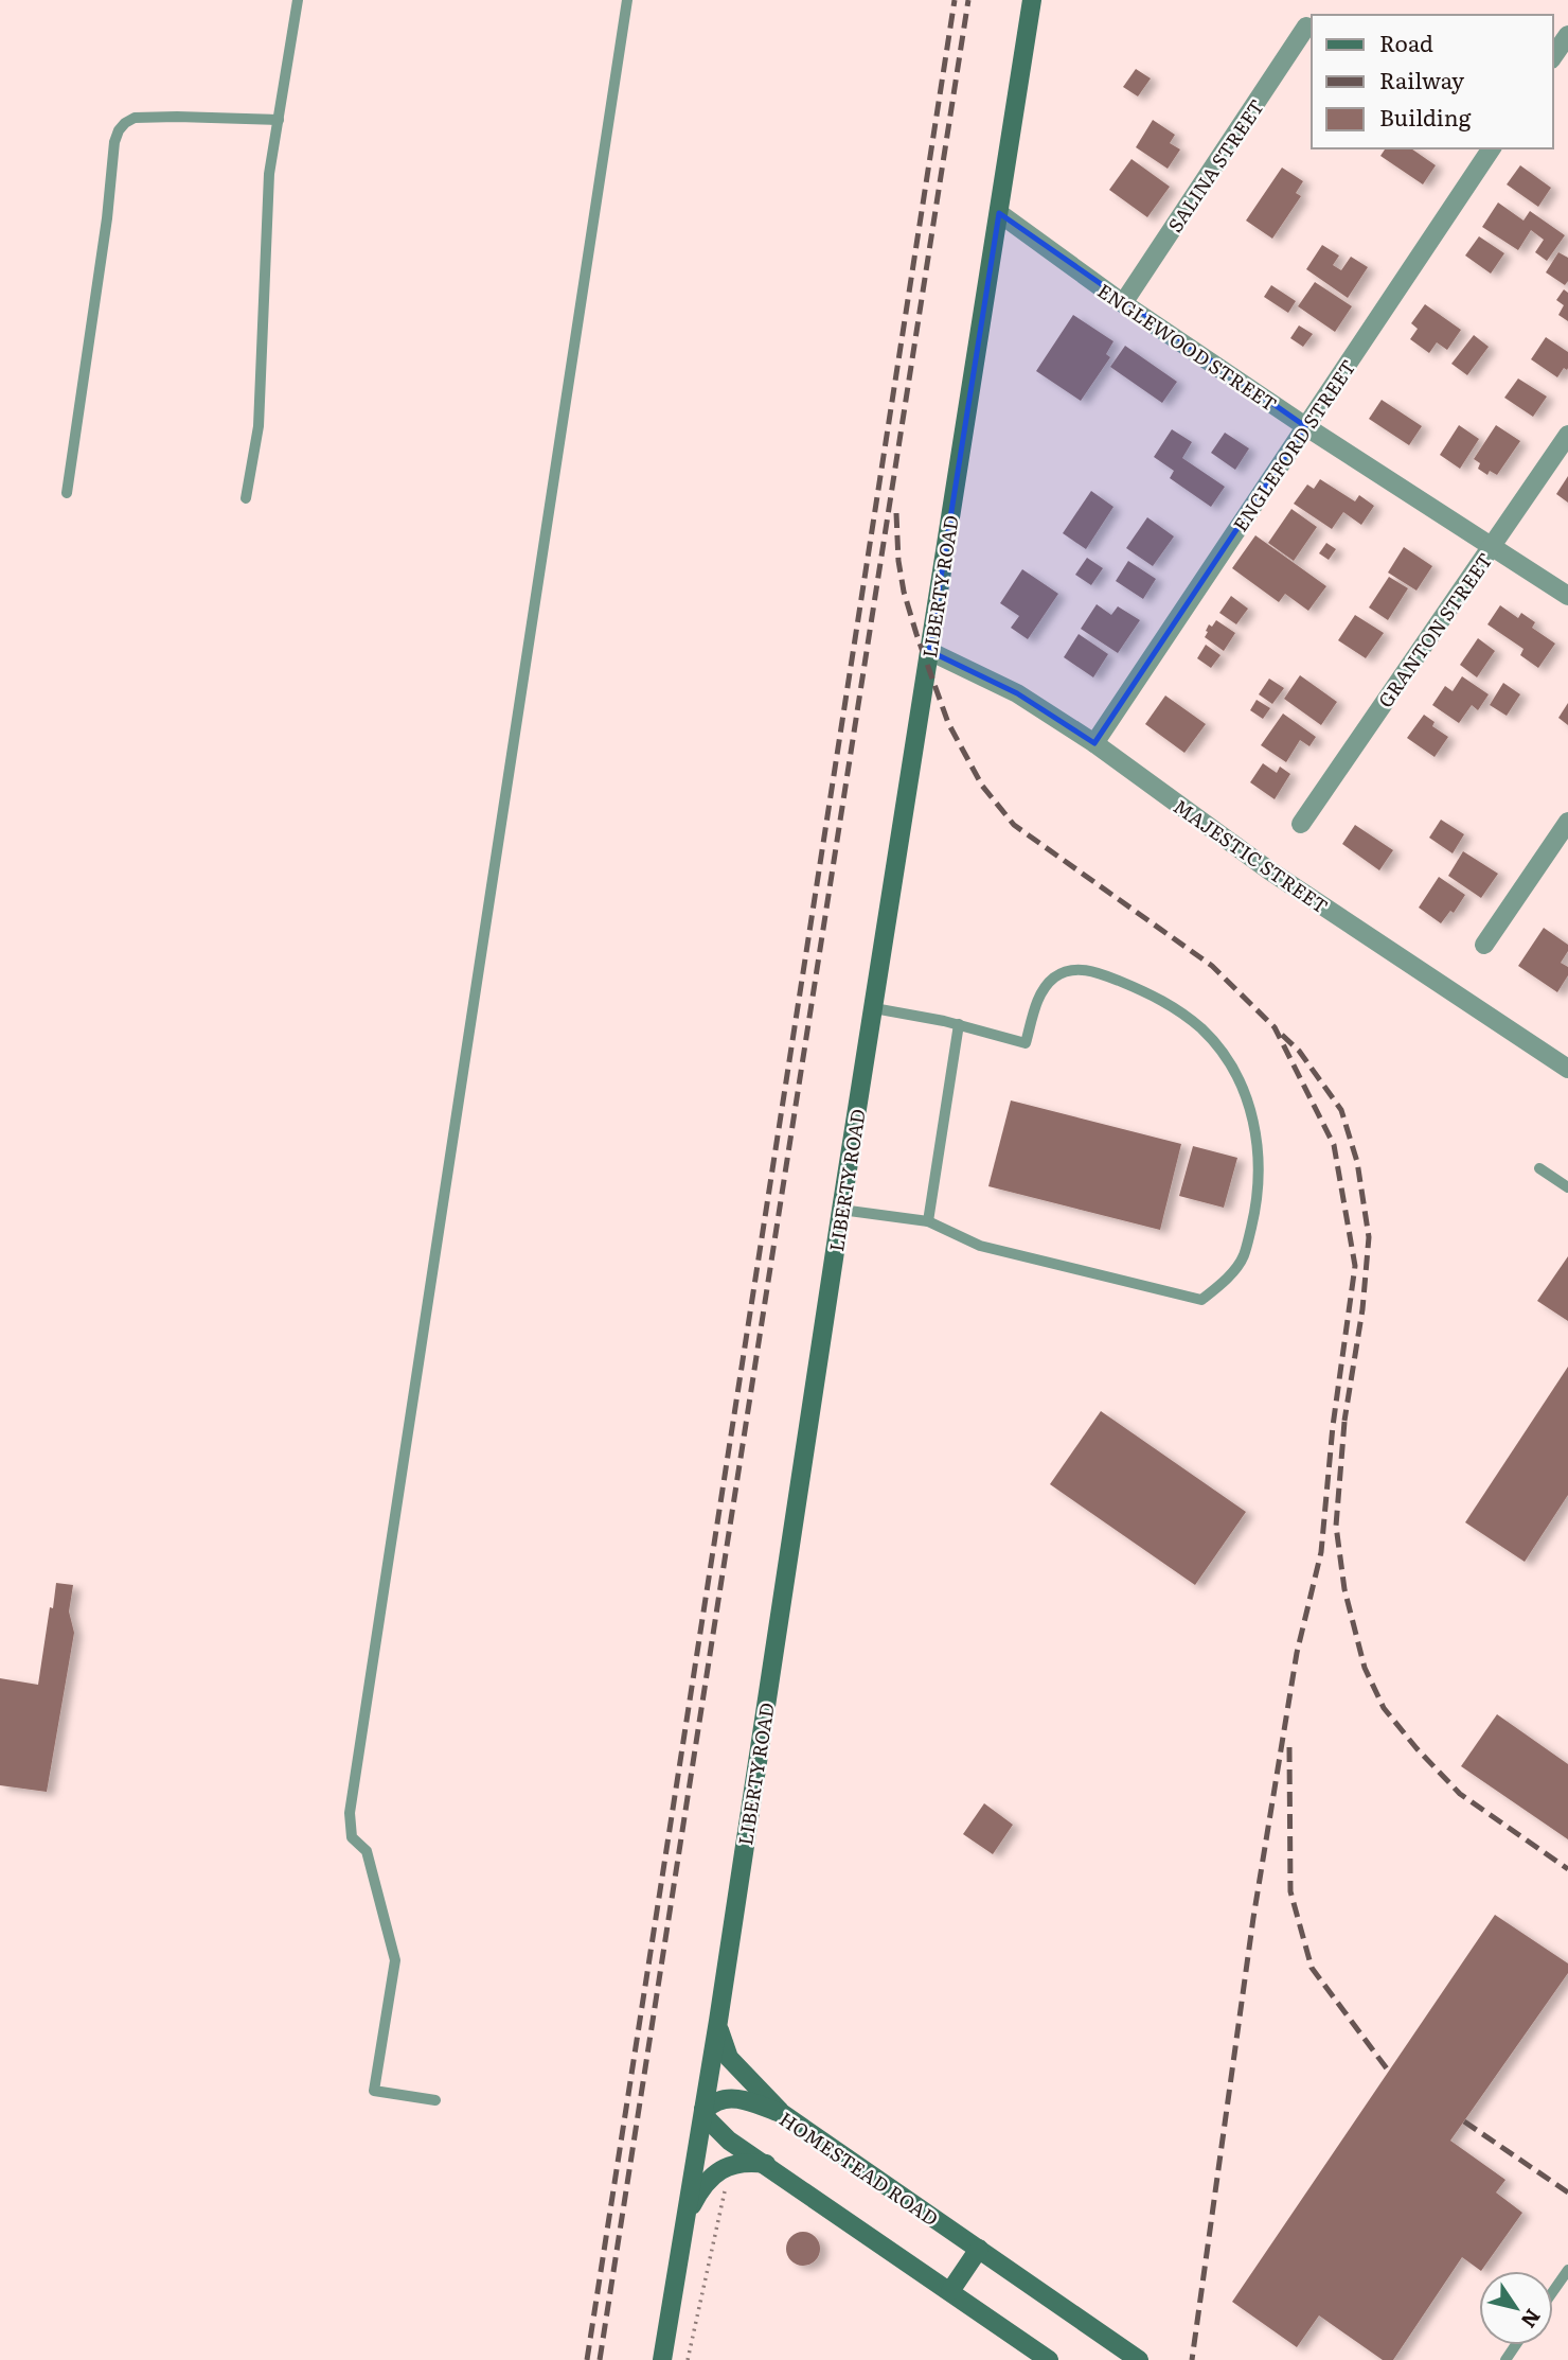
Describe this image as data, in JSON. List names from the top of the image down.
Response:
{
  "streets": {
    "main road": ["LIBERTY ROAD", "HOMESTEAD ROAD"],
    "street": [
      "SALINA STREET",
      "ENGLEWOOD STREET",
      "ENGLEFORD STREET",
      "GRANTON STREET",
      "MAJESTIC STREET"
    ]
  },
  "crossings": [
    ["SALINA STREET", "ENGLEWOOD STREET"],
    ["ENGLEWOOD STREET", "ENGLEFORD STREET"],
    ["ENGLEWOOD STREET", "LIBERTY ROAD"],
    ["ENGLEWOOD STREET", "GRANTON STREET"],
    ["ENGLEFORD STREET", "MAJESTIC STREET"],
    ["LIBERTY ROAD", "MAJESTIC STREET"],
    ["LIBERTY ROAD", "HOMESTEAD ROAD"]
  ],
  "legend": ["Road", "Railway", "Building"],
  "north": "bottom right"
}
